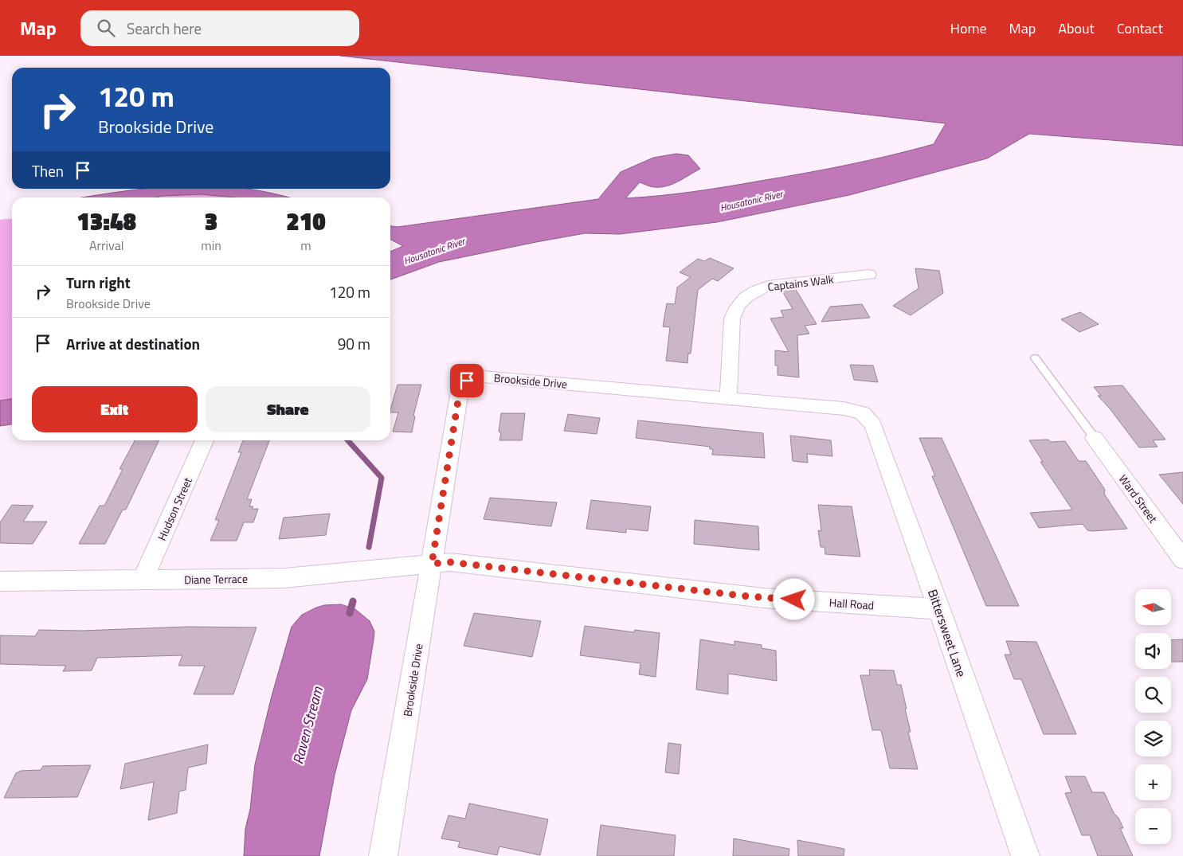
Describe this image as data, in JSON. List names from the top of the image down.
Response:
{
  "streets": {
    "street": [
      "Captains Walk",
      "Brookside Drive",
      "Ward Street",
      "Hudson Street",
      "Diane Terrace",
      "Hall Road",
      "Bittersweet Lane"
    ]
  },
  "crossings": [
    ["Captains Walk", "Brookside Drive"],
    ["Brookside Drive", "Diane Terrace"],
    ["Brookside Drive", "Hall Road"],
    ["Brookside Drive", "Bittersweet Lane"],
    ["Hudson Street", "Diane Terrace"],
    ["Diane Terrace", "Hall Road"],
    ["Hall Road", "Bittersweet Lane"]
  ],
  "water": ["Housatonic River", "Raven Stream"],
  "north": "left",
  "page": {
    "header": "Map",
    "search": "Search here",
    "nav": [
      "Home",
      "Map",
      "About",
      "Contact"
    ],
    "turn": ["120 m", "Brookside Drive"],
    "then": "Then",
    "eta": [
      "13:48",
      "Arrival",
      "3",
      "min",
      "210",
      "m"
    ],
    "list": [
      {
        "name": "Turn right",
        "note": "Brookside Drive",
        "value": "120 m"
      },
      {
        "name": "Arrive at destination",
        "value": "90 m"
      }
    ],
    "buttons": ["Exit", "Share"],
    "map_buttons": ["+", "−"]
  }
}
